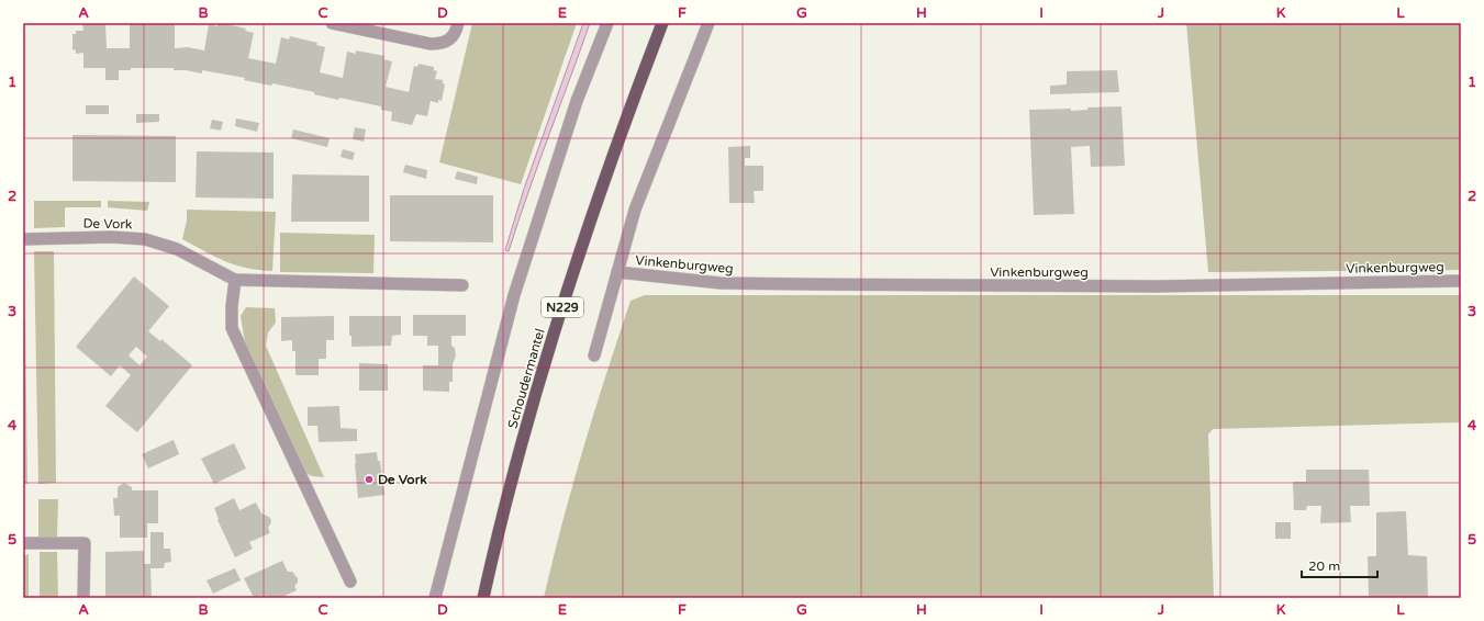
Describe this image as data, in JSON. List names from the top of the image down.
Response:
{
  "streets": {
    "main road": ["N229", "Schoudermantel"],
    "street": ["De Vork", "Vinkenburgweg"]
  },
  "places": ["De Vork"],
  "scale_bar": "20 m",
  "grid": {
    "columns": [
      "A",
      "B",
      "C",
      "D",
      "E",
      "F",
      "G",
      "H",
      "I",
      "J",
      "K",
      "L"
    ],
    "rows": [
      "1",
      "2",
      "3",
      "4",
      "5"
    ]
  }
}
